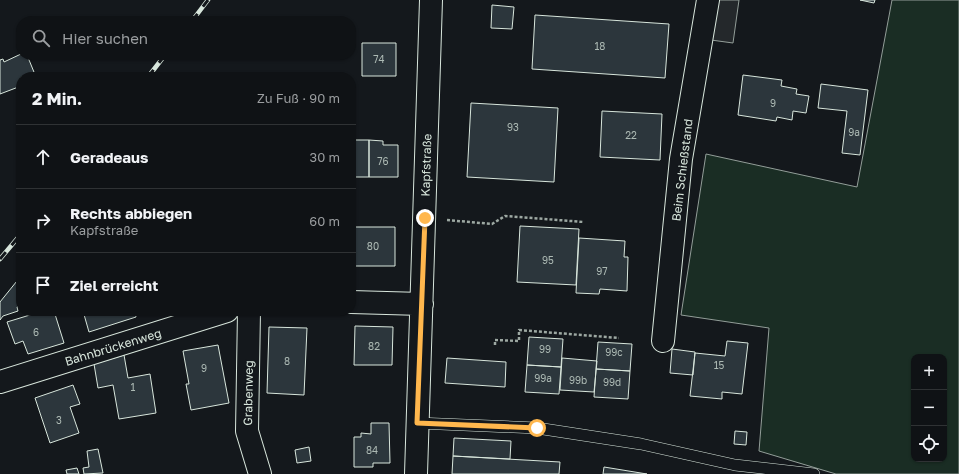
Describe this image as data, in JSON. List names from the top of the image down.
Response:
{
  "streets": {
    "street": [
      "Kapfstraße",
      "Beim Schießstand",
      "Bahnbrückenweg",
      "Grabenweg"
    ]
  },
  "house_numbers": [
    "18",
    "74",
    "9",
    "93",
    "9a",
    "22",
    "76",
    "80",
    "95",
    "97",
    "6",
    "82",
    "99",
    "99c",
    "8",
    "15",
    "9",
    "99a",
    "99b",
    "99d",
    "1",
    "3",
    "84"
  ],
  "page": {
    "search": "Hier suchen",
    "heading": ["2 Min.", "Zu Fuß · 90 m"],
    "list": [
      ["Geradeaus", "30 m"],
      ["Rechts abbiegen", "Kapfstraße", "60 m"],
      "Ziel erreicht"
    ],
    "map_buttons": ["+", "−"]
  }
}
